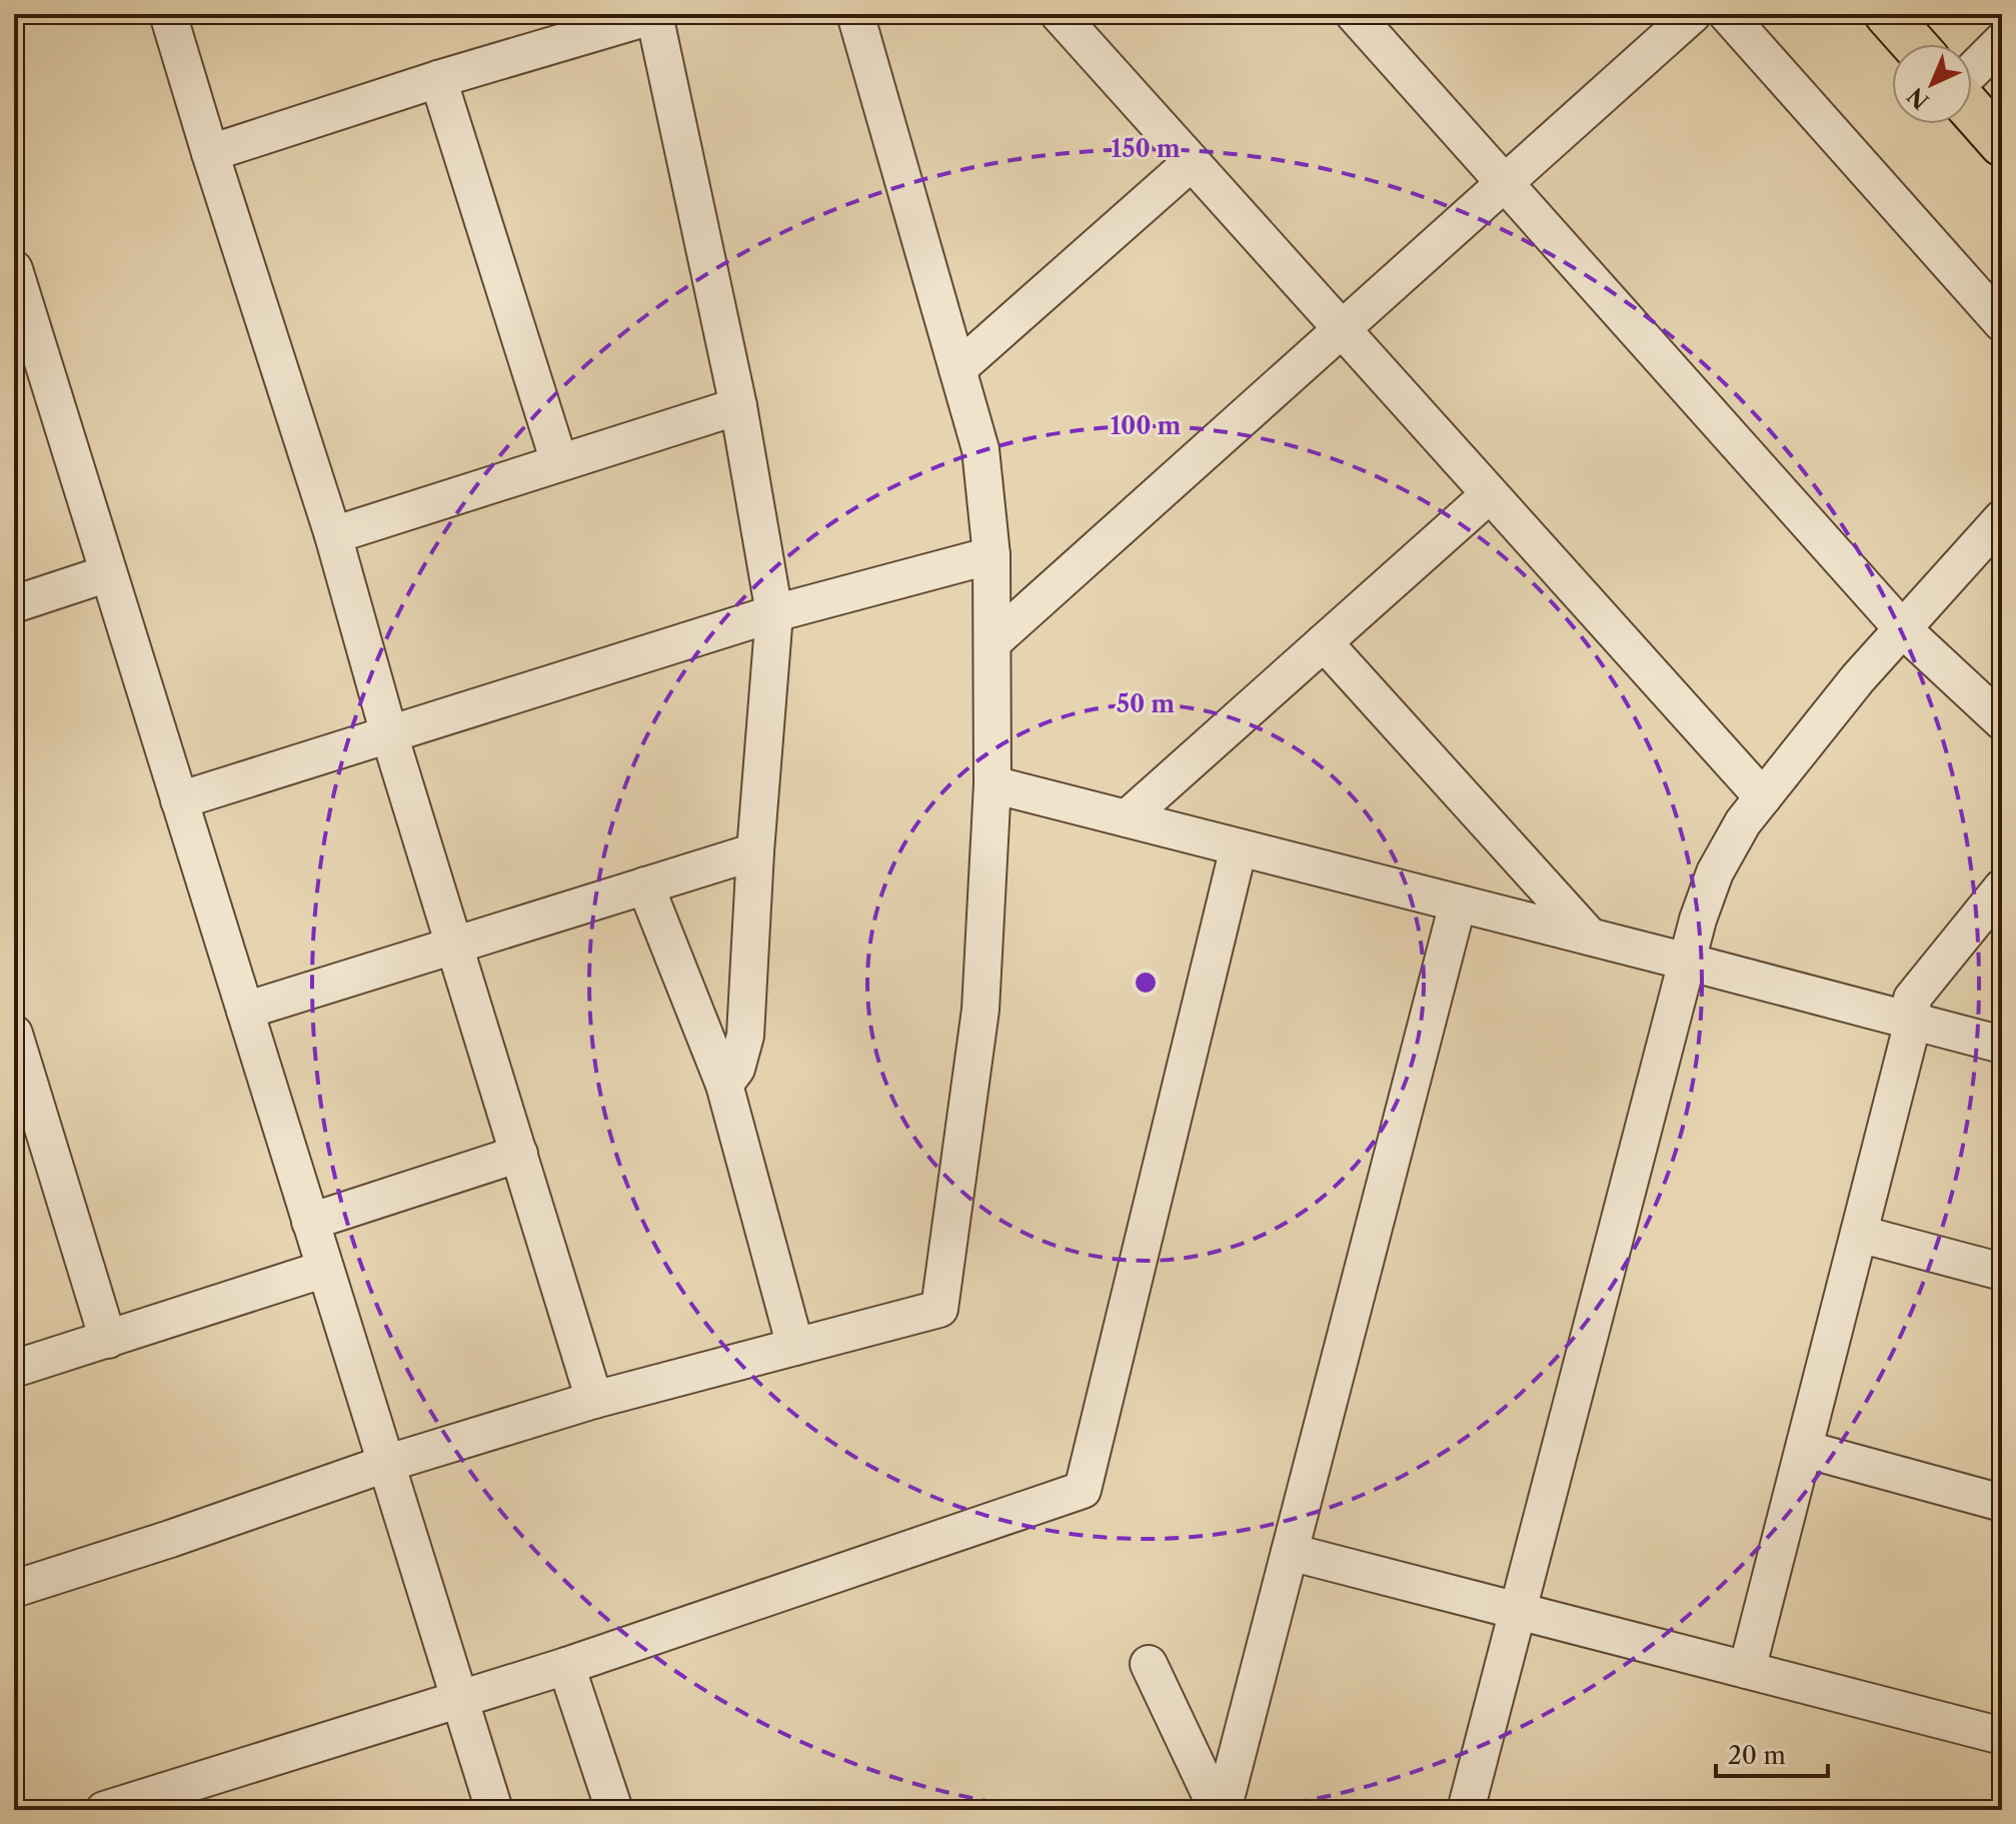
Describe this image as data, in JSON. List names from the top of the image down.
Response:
{
  "scale_bar": "20 m",
  "north": "bottom left",
  "rings": ["150 m", "100 m", "50 m"]
}
